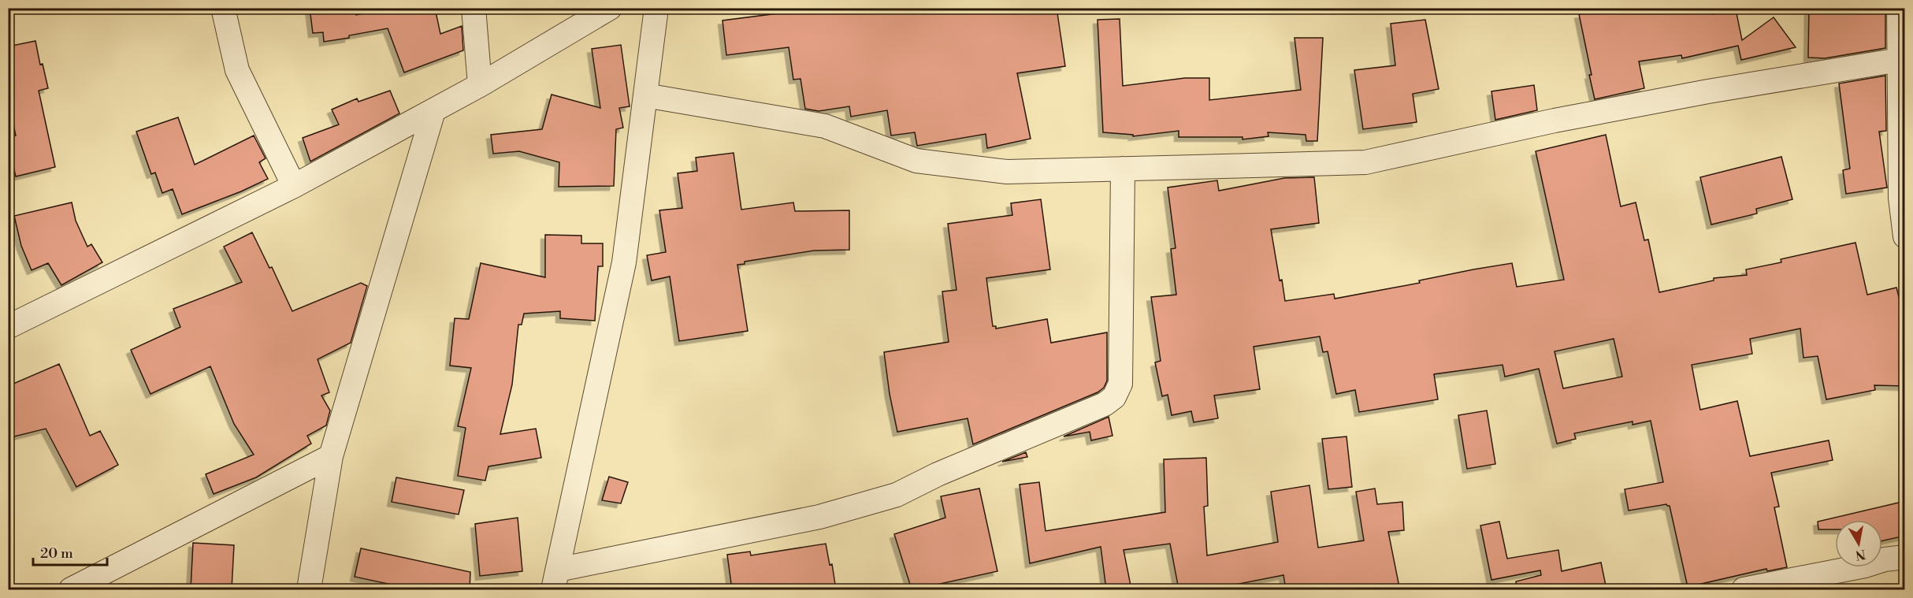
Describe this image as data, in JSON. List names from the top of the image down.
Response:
{
  "scale_bar": "20 m",
  "north": "bottom"
}
